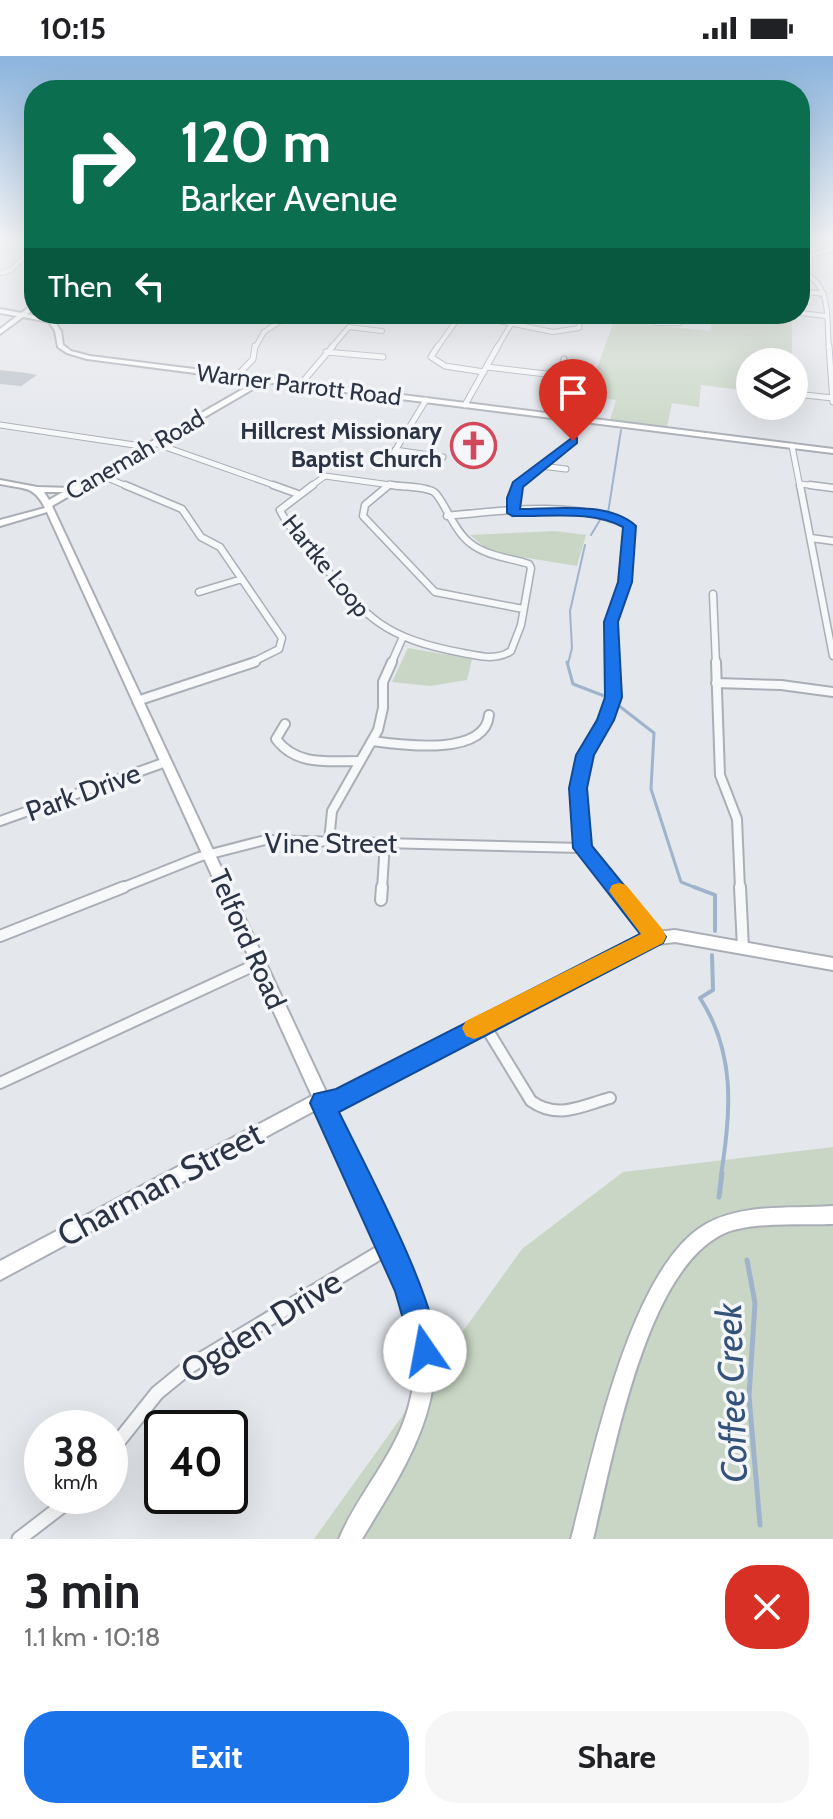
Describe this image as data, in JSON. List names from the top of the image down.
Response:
{
  "streets": {
    "street": [
      "Warner Parrott Road",
      "Canemah Road",
      "Hartke Loop",
      "Park Drive",
      "Vine Street",
      "Telford Road",
      "Charman Street",
      "Ogden Drive"
    ]
  },
  "crossings": [
    ["Warner Parrott Road", "Canemah Road"],
    ["Canemah Road", "Telford Road"],
    ["Park Drive", "Telford Road"],
    ["Vine Street", "Telford Road"],
    ["Telford Road", "Charman Street"],
    ["Telford Road", "Ogden Drive"]
  ],
  "water": ["Coffee Creek"],
  "places": {
    "church": ["Hillcrest Missionary Baptist Church"]
  },
  "page": {
    "status": "10:15",
    "turn": ["120 m", "Barker Avenue"],
    "then": "Then",
    "speed": "38 km/h",
    "limit": "40",
    "heading": ["3 min", "1.1 km · 10:18"],
    "buttons": ["Exit", "Share"]
  }
}
